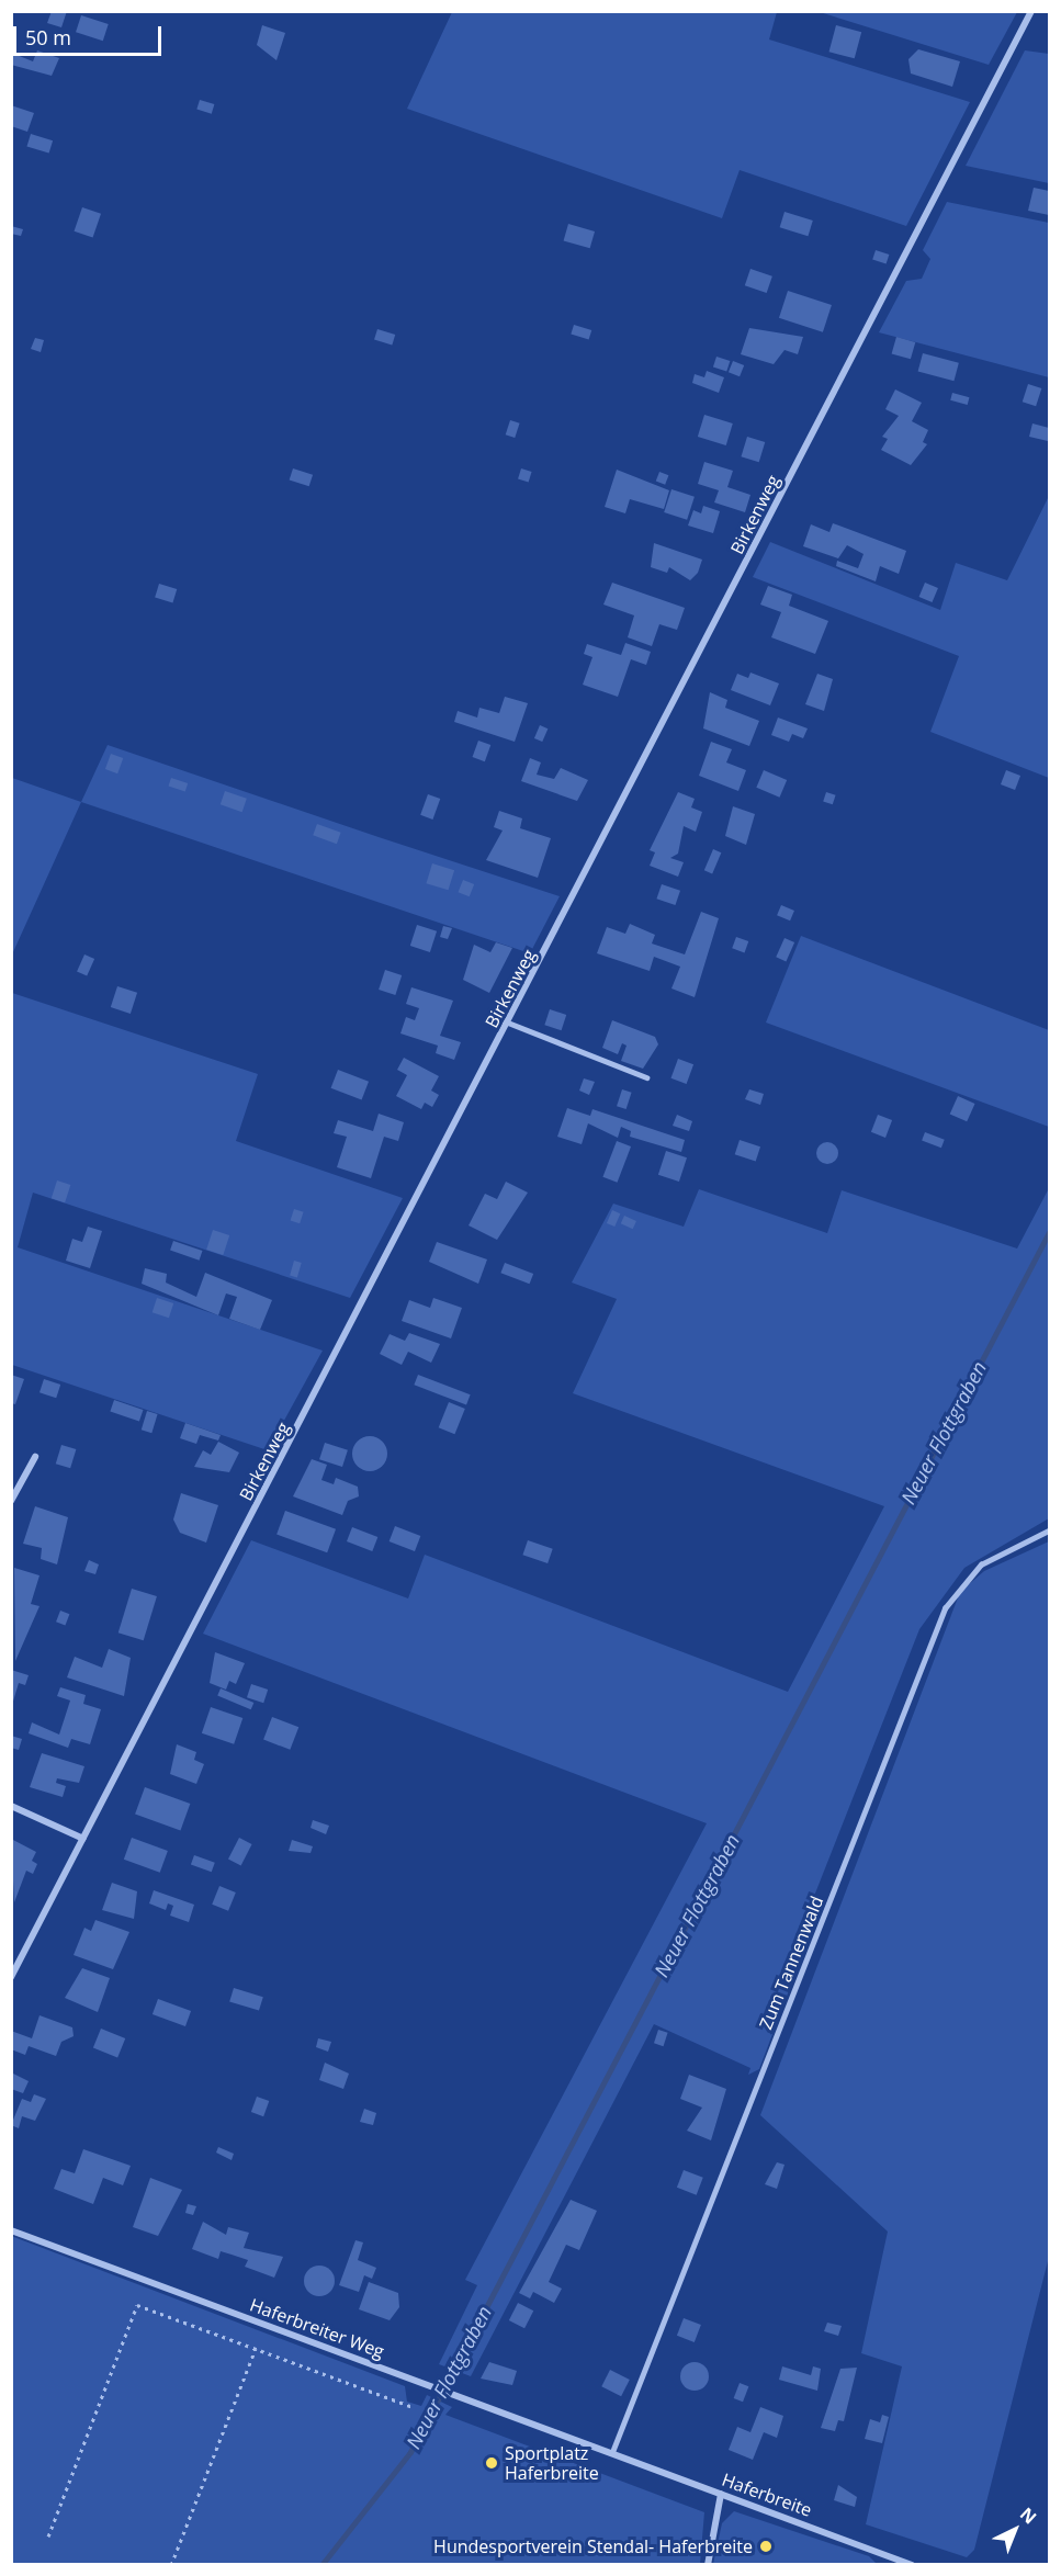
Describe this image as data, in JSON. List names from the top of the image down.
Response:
{
  "streets": {
    "street": ["Birkenweg", "Haferbreiter Weg", "Haferbreite"],
    "lane": ["Zum Tannenwald"]
  },
  "crossings": [
    ["Zum Tannenwald", "Haferbreiter Weg"],
    ["Zum Tannenwald", "Haferbreite"],
    ["Haferbreiter Weg", "Haferbreite"]
  ],
  "water": ["Neuer Flottgraben"],
  "places": ["Sportplatz Haferbreite", "Hundesportverein Stendal- Haferbreite"],
  "scale_bar": "50 m",
  "north": "top right"
}
